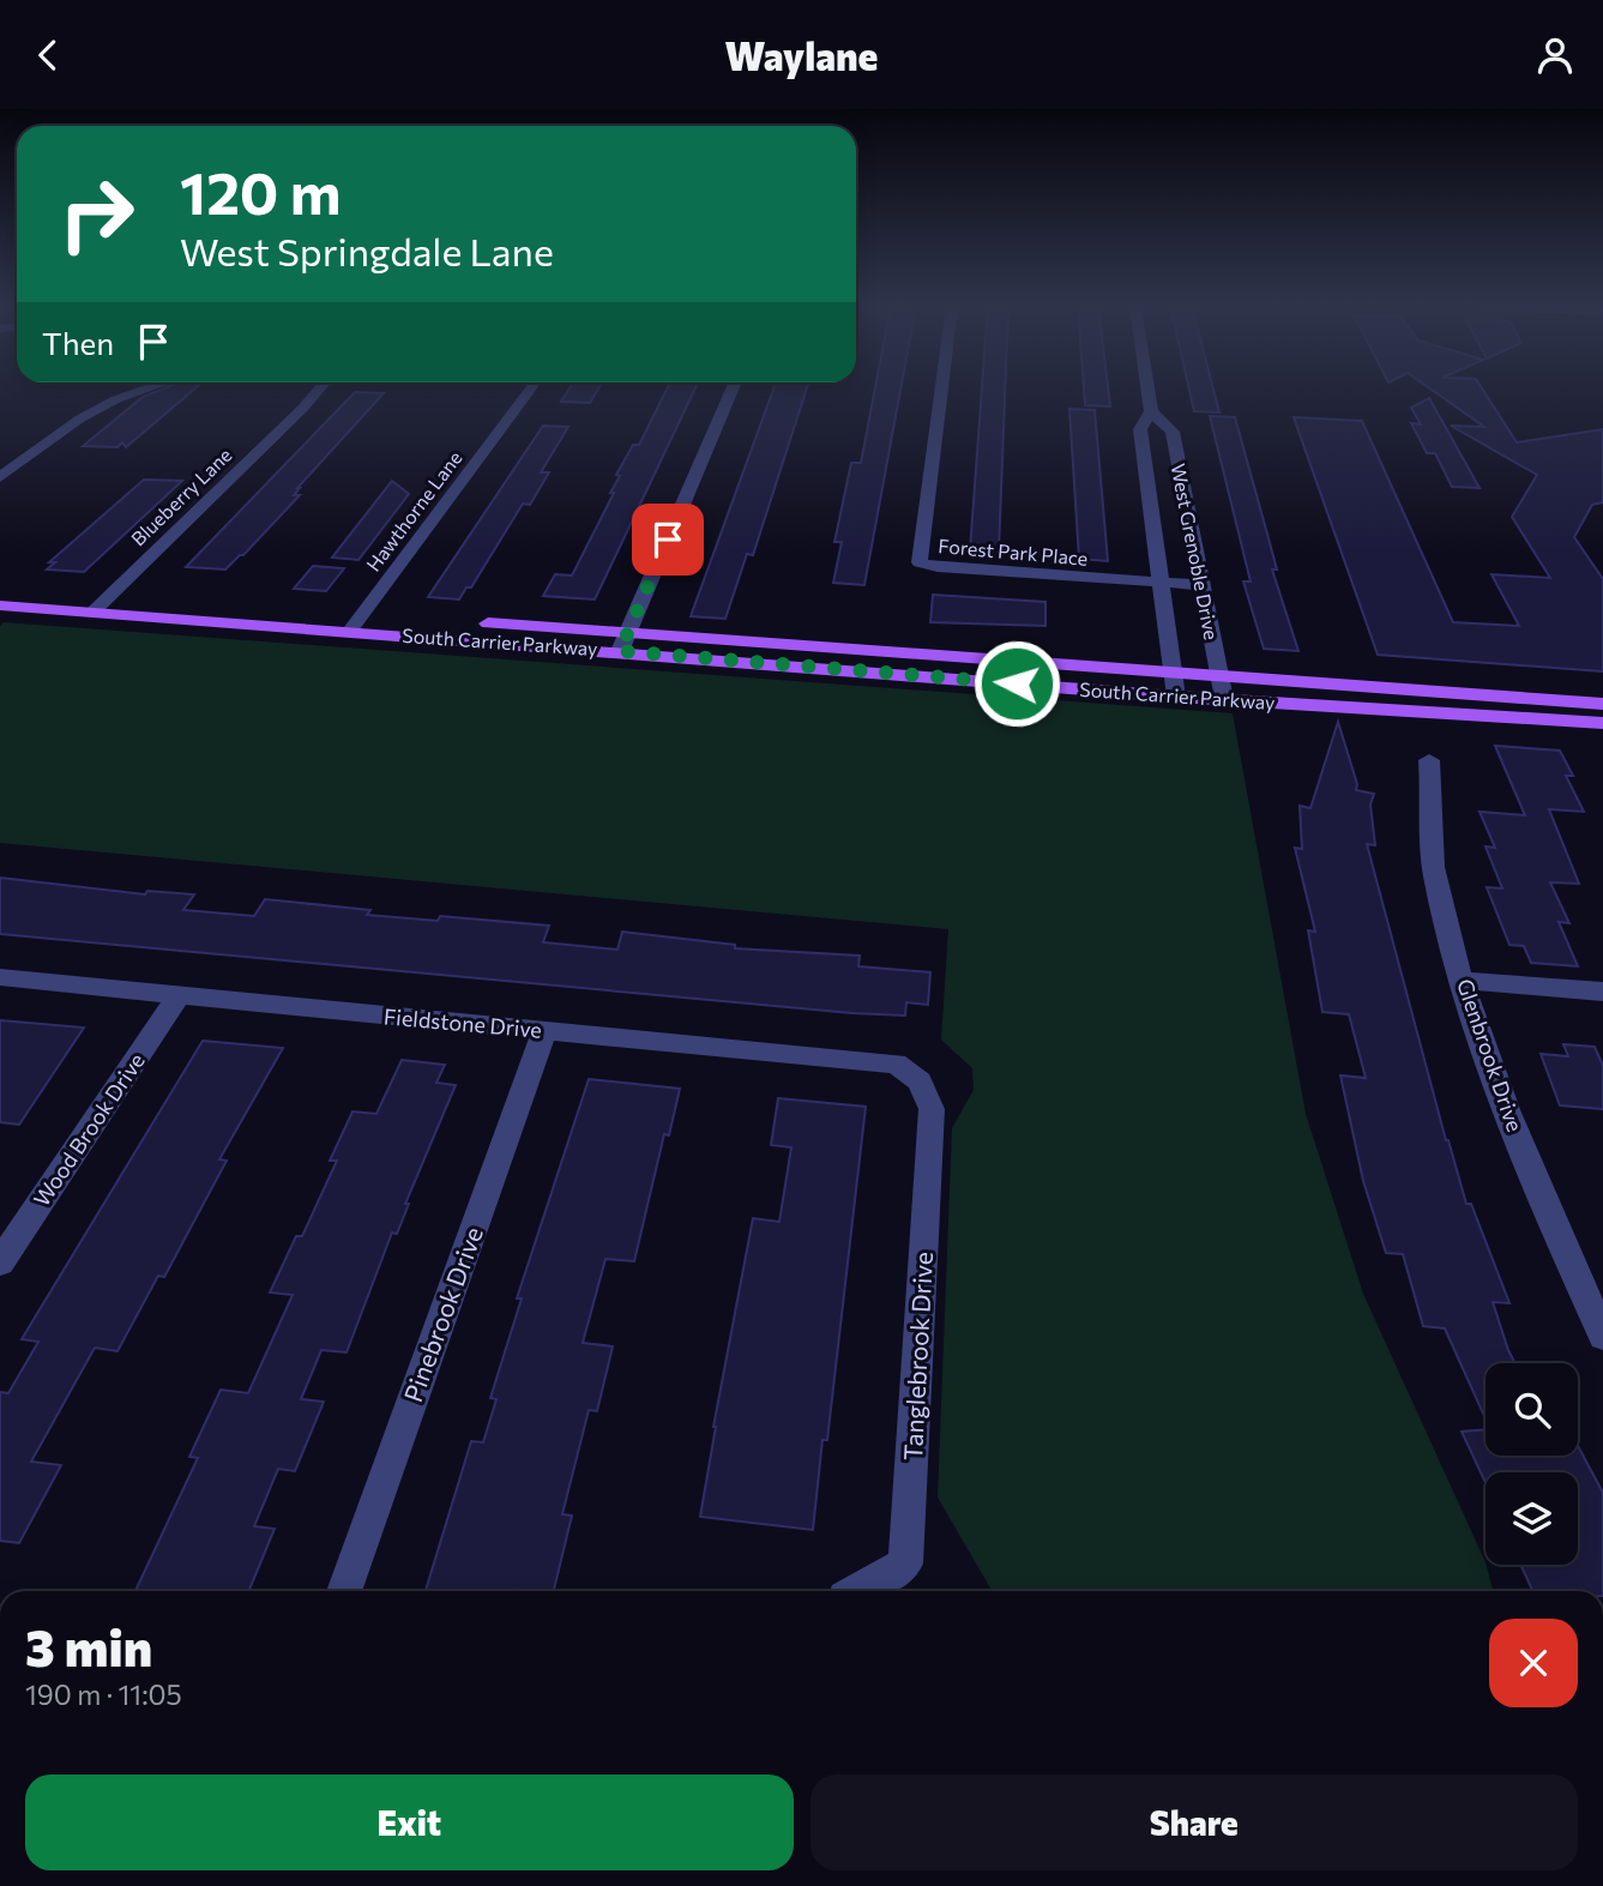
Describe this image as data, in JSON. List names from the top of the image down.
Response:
{
  "streets": {
    "main road": ["South Carrier Parkway"],
    "street": [
      "Blueberry Lane",
      "Hawthorne Lane",
      "Forest Park Place",
      "West Grenoble Drive",
      "Fieldstone Drive",
      "Glenbrook Drive",
      "Wood Brook Drive",
      "Pinebrook Drive",
      "Tanglebrook Drive"
    ]
  },
  "crossings": [
    ["Blueberry Lane", "South Carrier Parkway"],
    ["Hawthorne Lane", "South Carrier Parkway"],
    ["Forest Park Place", "West Grenoble Drive"],
    ["West Grenoble Drive", "South Carrier Parkway"],
    ["Fieldstone Drive", "Wood Brook Drive"],
    ["Fieldstone Drive", "Pinebrook Drive"],
    ["Fieldstone Drive", "Tanglebrook Drive"]
  ],
  "page": {
    "header": "Waylane",
    "turn": ["120 m", "West Springdale Lane"],
    "then": "Then",
    "heading": ["3 min", "190 m · 11:05"],
    "buttons": ["Exit", "Share"]
  }
}
